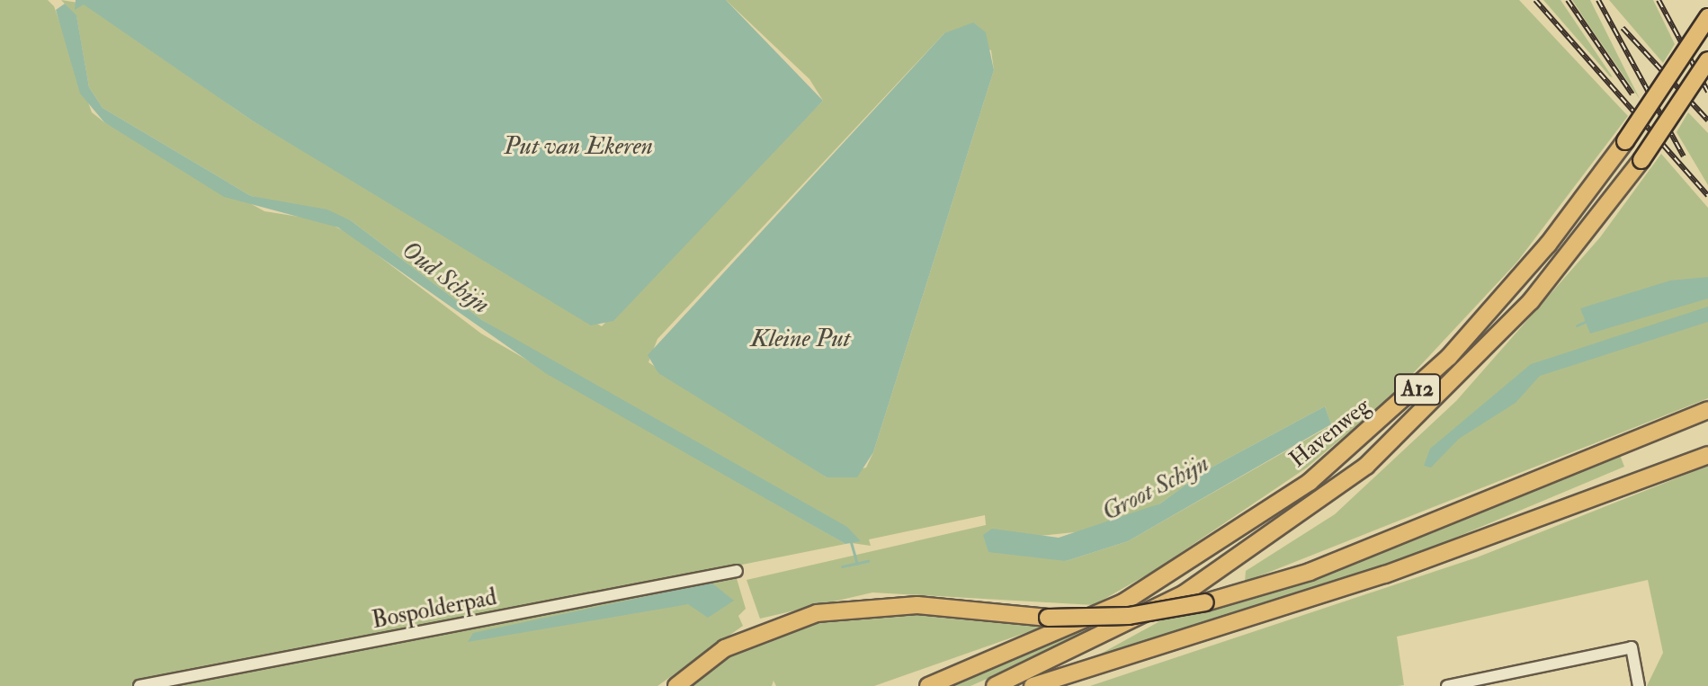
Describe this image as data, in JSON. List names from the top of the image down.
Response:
{
  "streets": {
    "highway": ["A12", "Havenweg"],
    "street": ["Bospolderpad"]
  },
  "water": [
    "Put van Ekeren",
    "Oud Schijn",
    "Kleine Put",
    "Groot Schijn"
  ]
}
